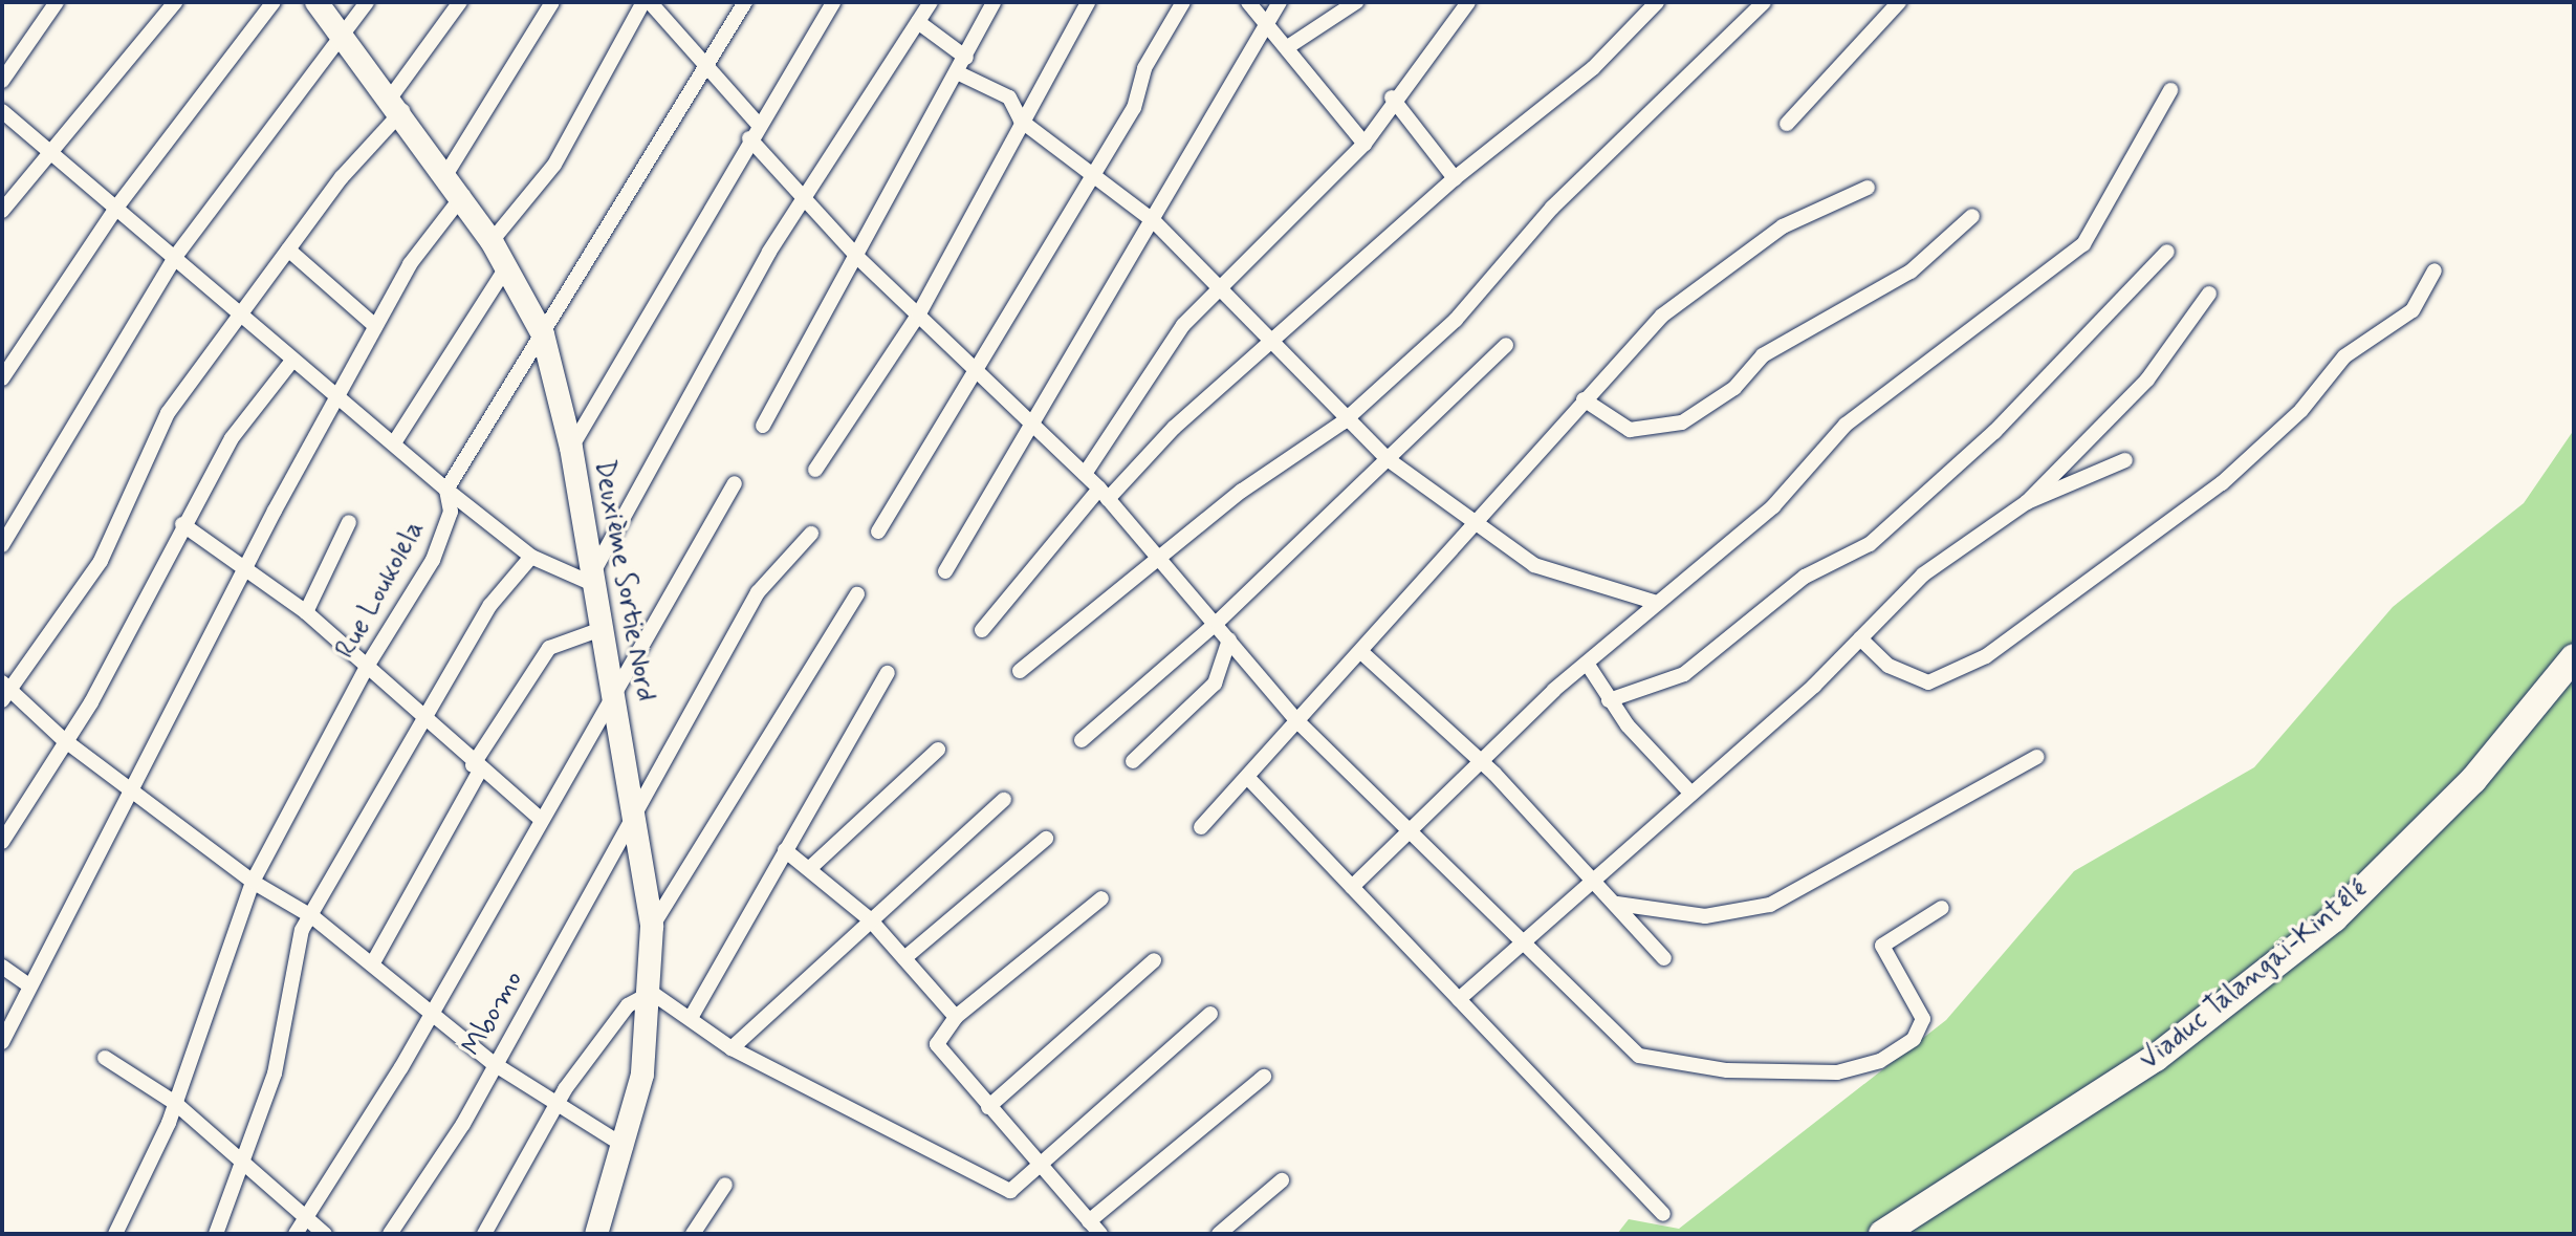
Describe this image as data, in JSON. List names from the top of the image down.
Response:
{
  "streets": {
    "highway": ["Viaduc Talangaï-Kintélé"],
    "main road": ["Deuxième Sortie Nord"],
    "street": ["Rue Loukolela", "Mbomo"]
  },
  "crossings": [
    ["Deuxième Sortie Nord", "Rue Loukolela"],
    ["Deuxième Sortie Nord", "Mbomo"]
  ]
}
